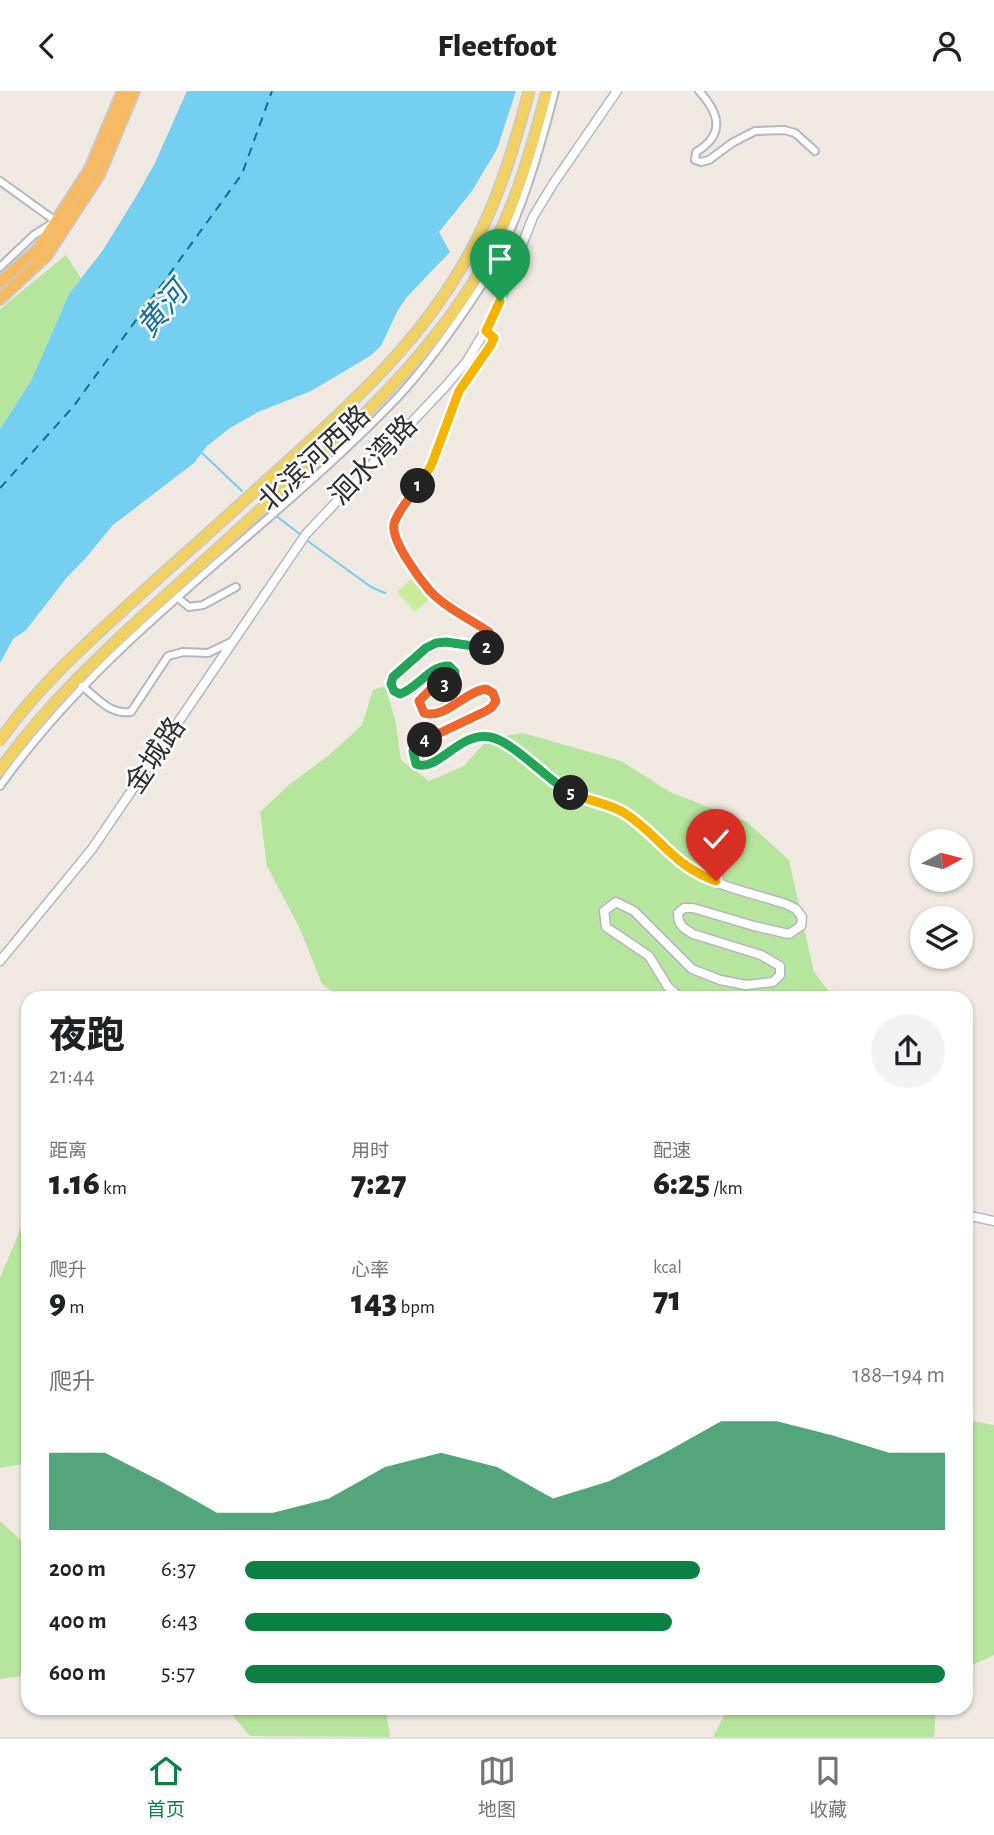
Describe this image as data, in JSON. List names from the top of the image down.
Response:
{
  "streets": {
    "main road": ["北滨河西路"],
    "street": ["洄水湾路", "金城路"]
  },
  "crossings": [
    ["洄水湾路", "金城路"]
  ],
  "water": ["黄河"],
  "north": "right",
  "page": {
    "header": "Fleetfoot",
    "pins": [
      "1",
      "2",
      "3",
      "4",
      "5"
    ],
    "heading": ["夜跑", "21:44"],
    "stats": [
      ["距离", "1.16 km"],
      ["用时", "7:27"],
      ["配速", "6:25 /km"],
      ["爬升", "9 m"],
      ["心率", "143 bpm"],
      ["kcal", "71"]
    ],
    "chart": ["爬升", "188–194 m"],
    "list": [
      {
        "name": "200 m",
        "note": "6:37"
      },
      {
        "name": "400 m",
        "note": "6:43"
      },
      {
        "name": "600 m",
        "note": "5:57"
      }
    ],
    "tabs": ["首页", "地图", "收藏"]
  }
}
